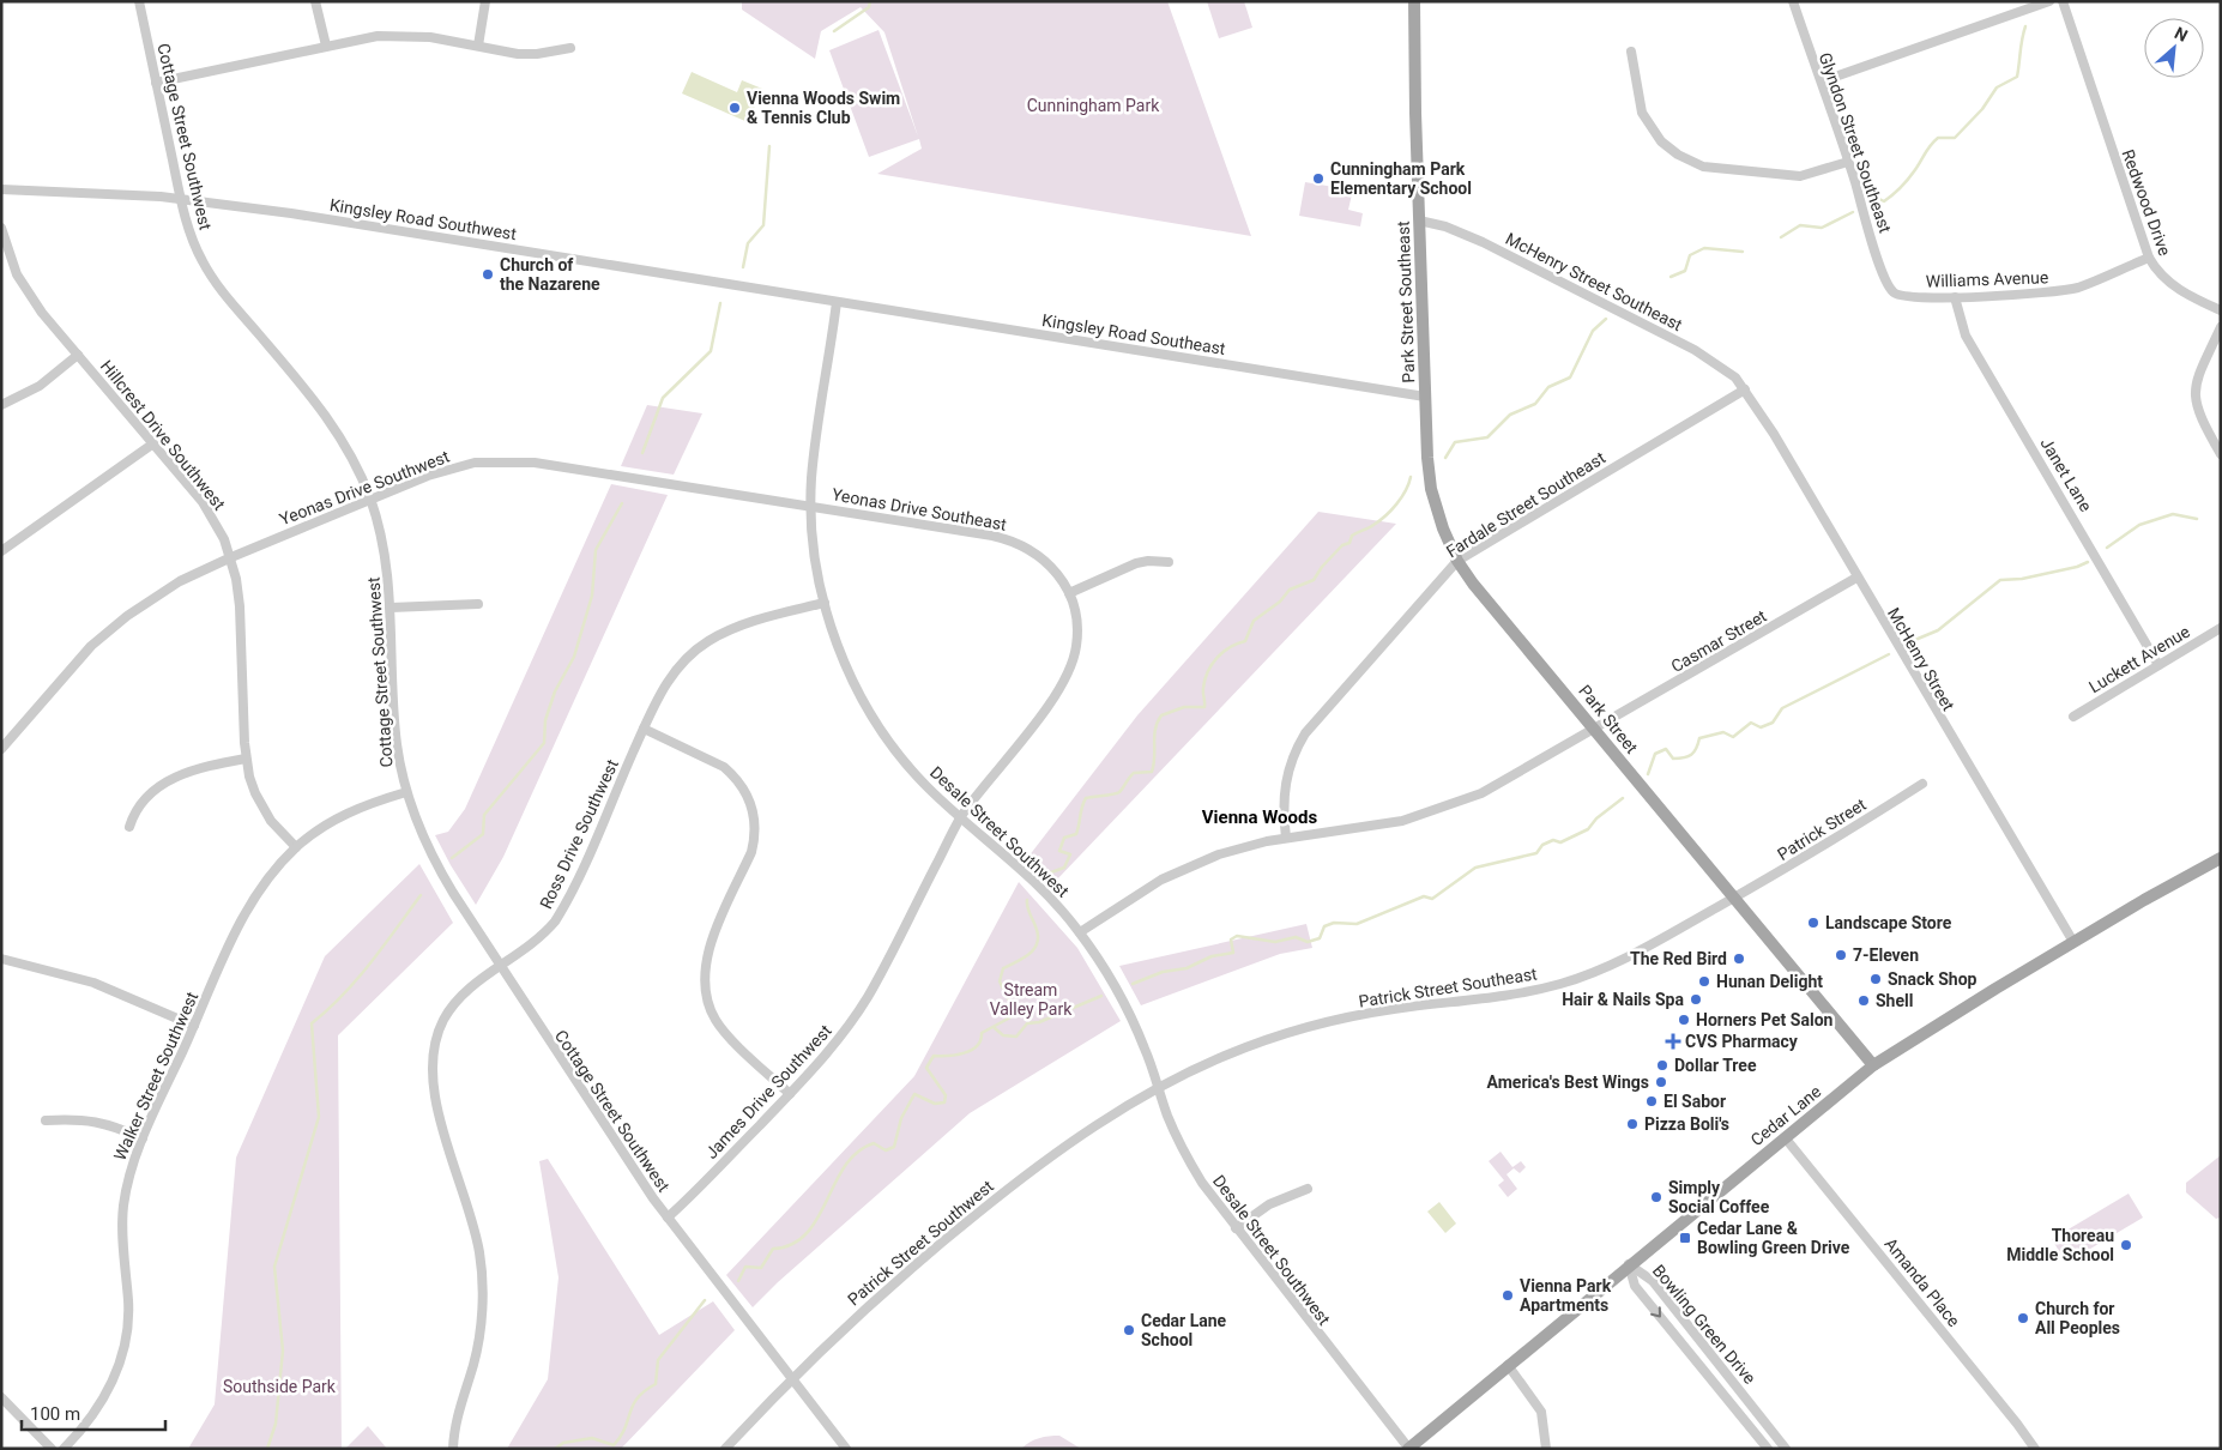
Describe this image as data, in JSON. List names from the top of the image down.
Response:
{
  "streets": {
    "main road": ["Park Street Southeast", "Park Street", "Cedar Lane"],
    "street": [
      "Cottage Street Southwest",
      "Glyndon Street Southeast",
      "Redwood Drive",
      "Kingsley Road Southwest",
      "Williams Avenue",
      "McHenry Street Southeast",
      "Kingsley Road Southeast",
      "Hillcrest Drive Southwest",
      "Janet Lane",
      "Yeonas Drive Southwest",
      "Fardale Street Southeast",
      "Yeonas Drive Southeast",
      "Casmar Street",
      "McHenry Street",
      "Luckett Avenue",
      "Patrick Street",
      "Desale Street Southwest",
      "Ross Drive Southwest",
      "Patrick Street Southeast",
      "Walker Street Southwest",
      "James Drive Southwest",
      "Patrick Street Southwest",
      "Amanda Place",
      "Bowling Green Drive"
    ]
  },
  "crossings": [
    ["Cottage Street Southwest", "Kingsley Road Southwest"],
    ["Cottage Street Southwest", "Yeonas Drive Southwest"],
    ["Cottage Street Southwest", "Ross Drive Southwest"],
    ["Cottage Street Southwest", "Walker Street Southwest"],
    ["Cottage Street Southwest", "James Drive Southwest"],
    ["Cottage Street Southwest", "Patrick Street Southwest"],
    ["Glyndon Street Southeast", "Williams Avenue"],
    ["Redwood Drive", "Williams Avenue"],
    ["Kingsley Road Southwest", "Kingsley Road Southeast"],
    ["Kingsley Road Southwest", "Desale Street Southwest"],
    ["Williams Avenue", "Janet Lane"],
    ["McHenry Street Southeast", "Park Street Southeast"],
    ["McHenry Street Southeast", "Fardale Street Southeast"],
    ["McHenry Street Southeast", "McHenry Street"],
    ["Park Street Southeast", "Kingsley Road Southeast"],
    ["Park Street Southeast", "Fardale Street Southeast"],
    ["Park Street Southeast", "Park Street"],
    ["Kingsley Road Southeast", "Desale Street Southwest"],
    ["Hillcrest Drive Southwest", "Yeonas Drive Southwest"],
    ["Hillcrest Drive Southwest", "Walker Street Southwest"],
    ["Janet Lane", "Luckett Avenue"],
    ["Yeonas Drive Southwest", "Yeonas Drive Southeast"],
    ["Yeonas Drive Southwest", "Desale Street Southwest"],
    ["Fardale Street Southeast", "Casmar Street"],
    ["Fardale Street Southeast", "McHenry Street"],
    ["Fardale Street Southeast", "Park Street"],
    ["Yeonas Drive Southeast", "Desale Street Southwest"],
    ["Yeonas Drive Southeast", "James Drive Southwest"],
    ["Casmar Street", "McHenry Street"],
    ["Casmar Street", "Park Street"],
    ["Casmar Street", "Desale Street Southwest"],
    ["McHenry Street", "Cedar Lane"],
    ["Park Street", "Patrick Street"],
    ["Park Street", "Patrick Street Southeast"],
    ["Patrick Street", "Patrick Street Southeast"],
    ["Desale Street Southwest", "Ross Drive Southwest"],
    ["Desale Street Southwest", "Patrick Street Southeast"],
    ["Desale Street Southwest", "James Drive Southwest"],
    ["Desale Street Southwest", "Cedar Lane"],
    ["Desale Street Southwest", "Patrick Street Southwest"],
    ["Patrick Street Southeast", "Patrick Street Southwest"],
    ["Cedar Lane", "Amanda Place"],
    ["Cedar Lane", "Bowling Green Drive"]
  ],
  "districts": ["Vienna Woods"],
  "parks": ["Cunningham Park", "Stream Valley Park", "Southside Park"],
  "places": {
    "other": [
      "Vienna Woods Swim & Tennis Club",
      "Cunningham Park Elementary School",
      "Church of the Nazarene",
      "Landscape Store",
      "7-Eleven",
      "The Red Bird",
      "Snack Shop",
      "Hunan Delight",
      "Hair & Nails Spa",
      "Shell",
      "Horners Pet Salon",
      "Dollar Tree",
      "America's Best Wings",
      "El Sabor",
      "Pizza Boli's",
      "Simply Social Coffee",
      "Thoreau Middle School",
      "Vienna Park Apartments",
      "Church for All Peoples",
      "Cedar Lane School"
    ],
    "health": ["CVS Pharmacy"],
    "transit": ["Cedar Lane & Bowling Green Drive"]
  },
  "scale_bar": "100 m",
  "north": "top right"
}
